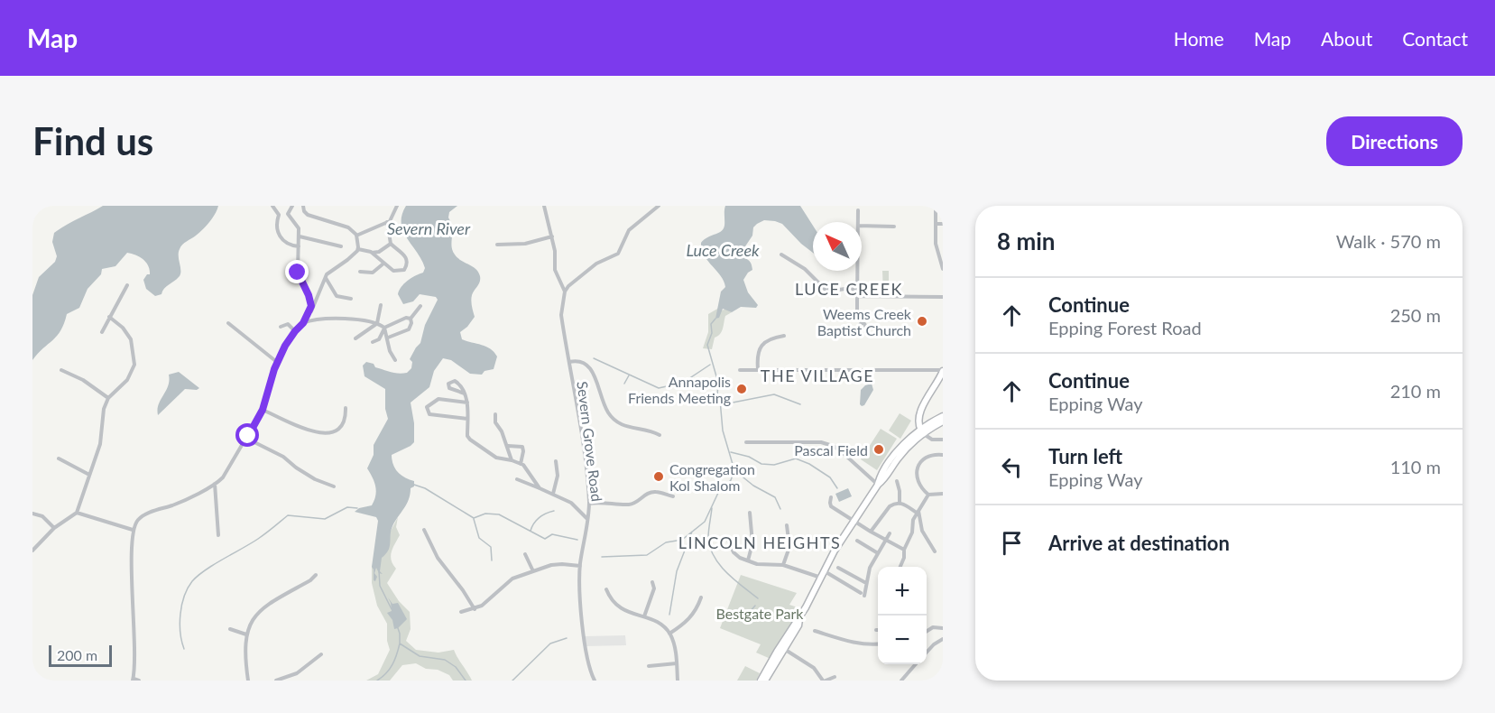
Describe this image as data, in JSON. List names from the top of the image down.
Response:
{
  "streets": {
    "street": ["Severn Grove Road"]
  },
  "districts": ["LUCE CREEK", "THE VILLAGE", "LINCOLN HEIGHTS"],
  "water": ["Severn River", "Luce Creek"],
  "parks": ["Bestgate Park"],
  "places": [
    "Weems Creek Baptist Church",
    "Annapolis Friends Meeting",
    "Pascal Field",
    "Congregation Kol Shalom"
  ],
  "scale_bar": "200 m",
  "north": "top left",
  "page": {
    "header": "Map",
    "nav": [
      "Home",
      "Map",
      "About",
      "Contact"
    ],
    "buttons": "Directions",
    "title": "Find us",
    "heading": ["8 min", "Walk · 570 m"],
    "list": [
      ["Continue", "Epping Forest Road", "250 m"],
      ["Continue", "Epping Way", "210 m"],
      ["Turn left", "Epping Way", "110 m"],
      "Arrive at destination"
    ],
    "map_buttons": ["+", "−"],
    "scale": "200 m"
  }
}
